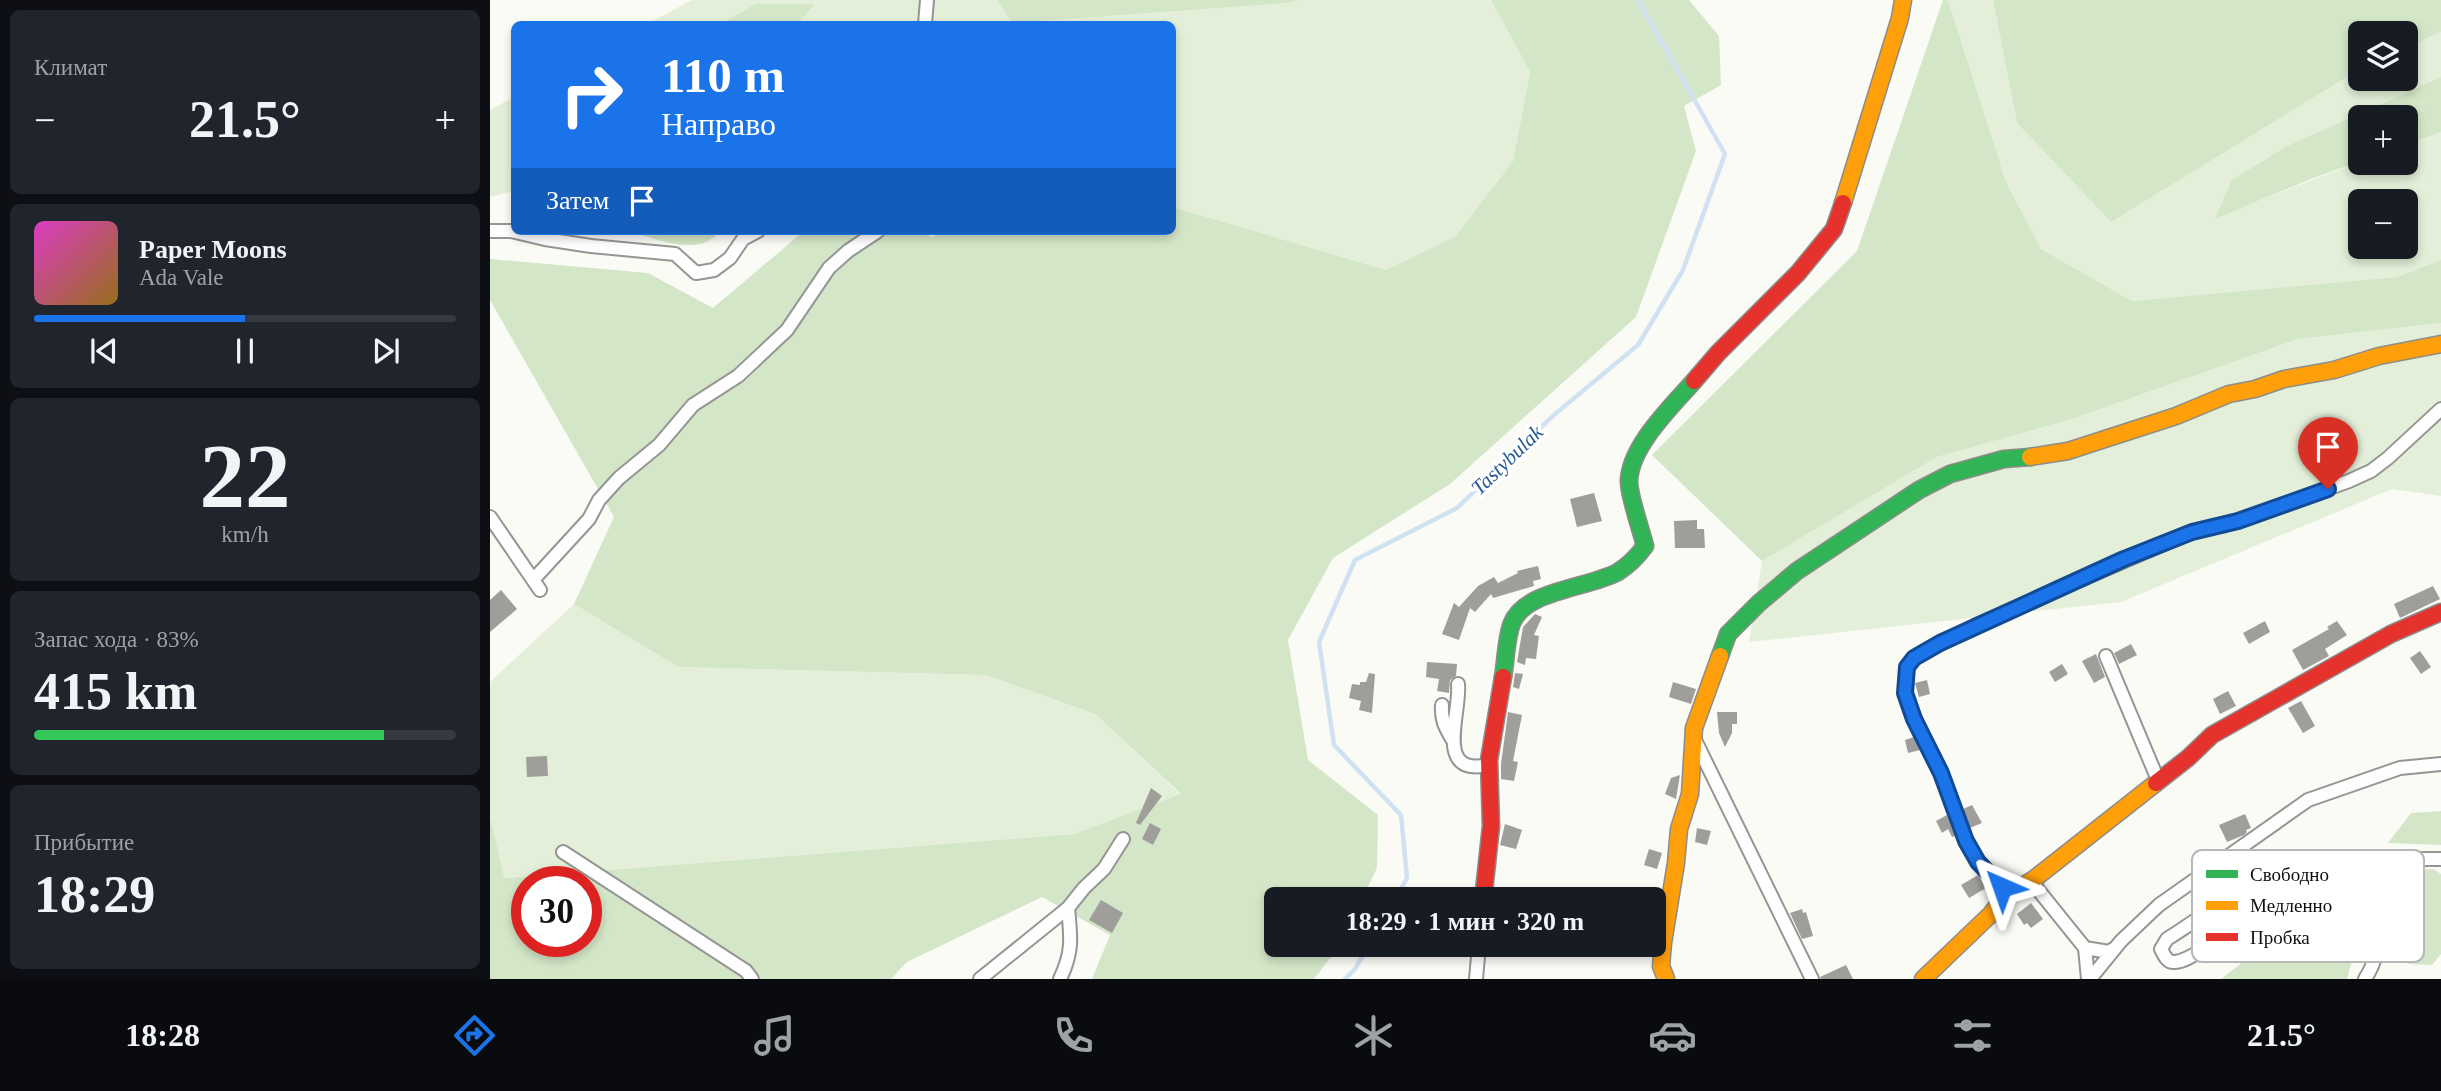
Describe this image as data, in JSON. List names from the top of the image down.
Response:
{
  "water": ["Tastybulak"],
  "legend": ["Свободно", "Медленно", "Пробка"],
  "page": {
    "tile": [
      "Климат",
      ["22", "km/h"],
      ["Запас хода · 83%", "415 km"],
      ["Прибытие", "18:29"]
    ],
    "map_buttons": ["+", "−"],
    "turn": ["110 m", "Направо"],
    "heat": ["−", "21.5°", "+"],
    "then": "Затем",
    "song": ["Paper Moons", "Ada Vale"],
    "limit": "30",
    "trip": "18:29 · 1 мин · 320 m",
    "tabs": ["18:28", "21.5°"]
  }
}
